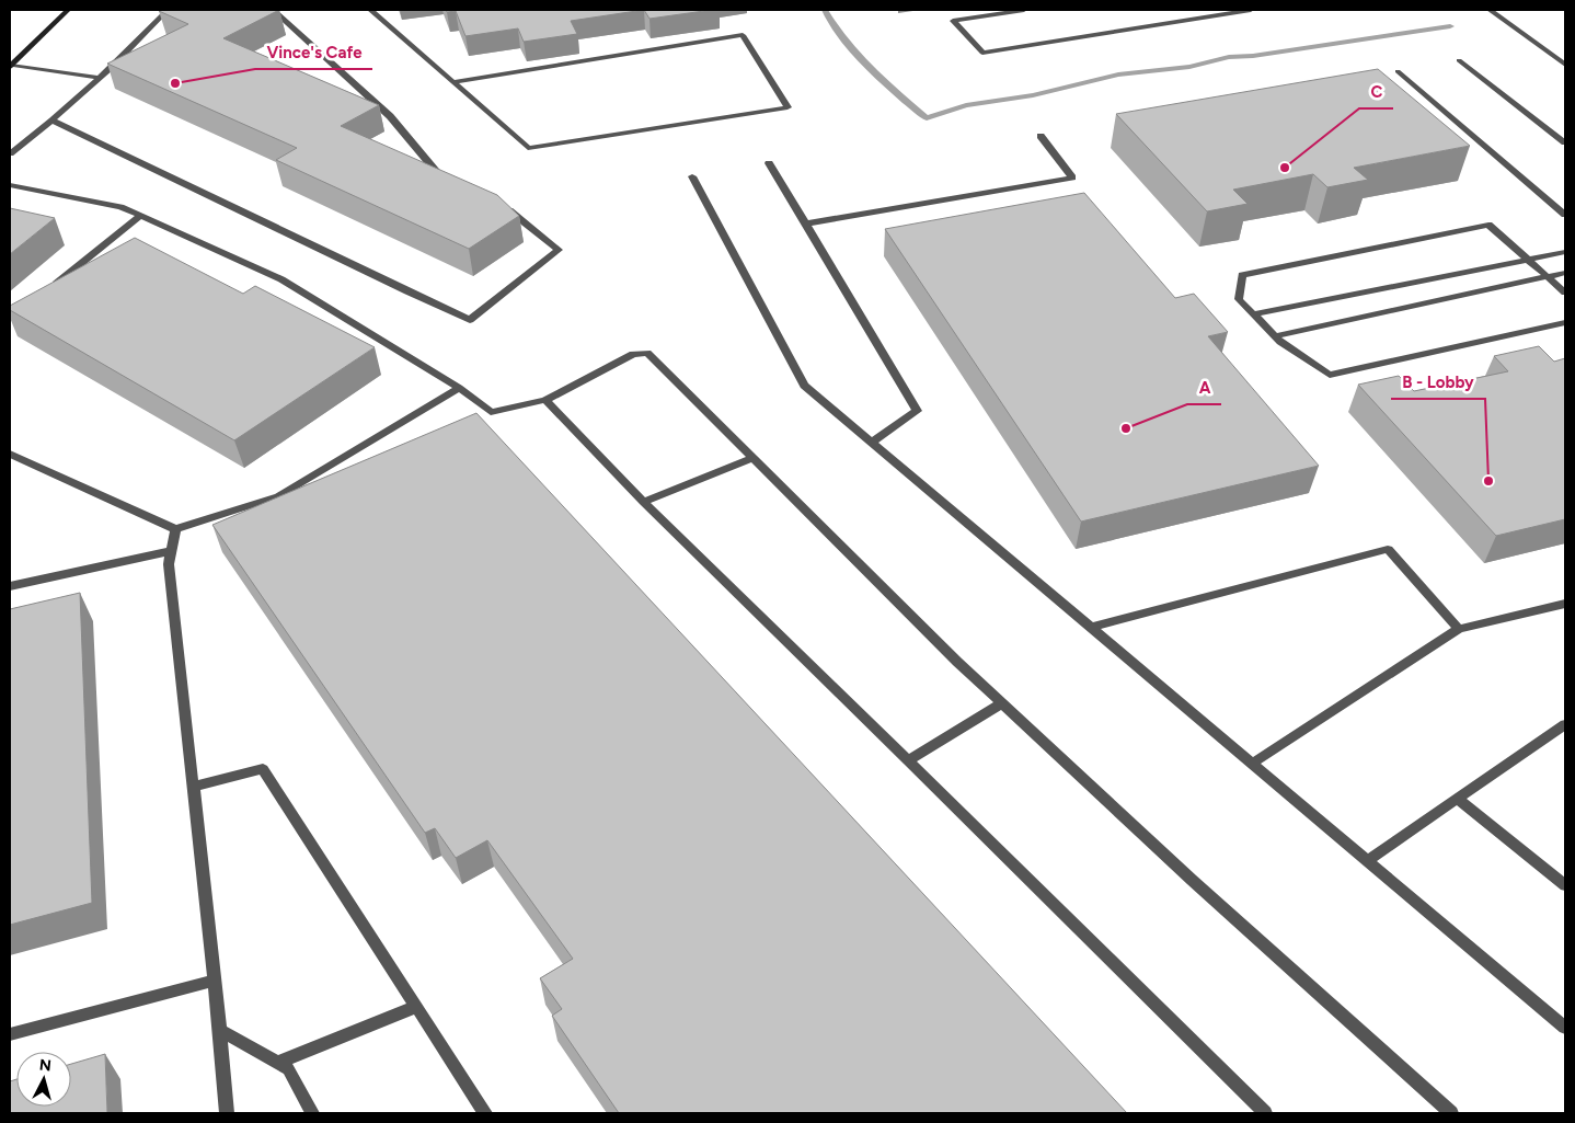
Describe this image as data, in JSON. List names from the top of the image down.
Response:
{
  "places": [
    "Vince's Cafe",
    "C",
    "A",
    "B - Lobby"
  ],
  "north": "top"
}
